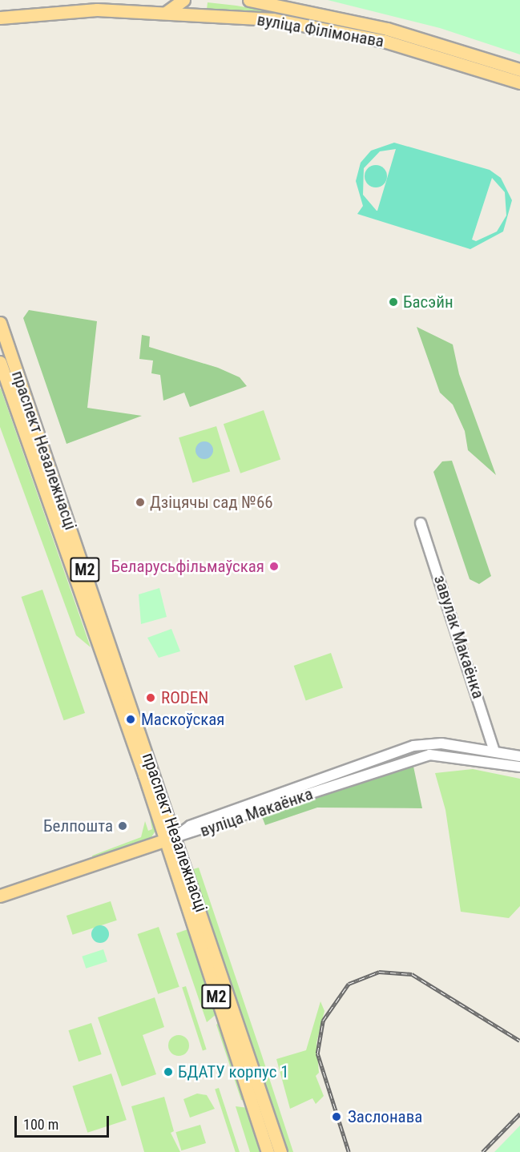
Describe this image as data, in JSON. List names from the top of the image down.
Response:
{
  "streets": {
    "main road": ["вуліца Філімонава", "праспект Незалежнасці", "М2"],
    "street": ["завулак Макаёнка", "вуліца Макаёнка"]
  },
  "crossings": [
    ["праспект Незалежнасці", "вуліца Макаёнка"],
    ["завулак Макаёнка", "вуліца Макаёнка"]
  ],
  "places": [
    "Басэйн",
    "Дзіцячы сад №66",
    "Беларусьфільмаўская",
    "RODEN",
    "Маскоўская",
    "Белпошта",
    "БДАТУ корпус 1",
    "Заслонава"
  ],
  "scale_bar": "100 m"
}
